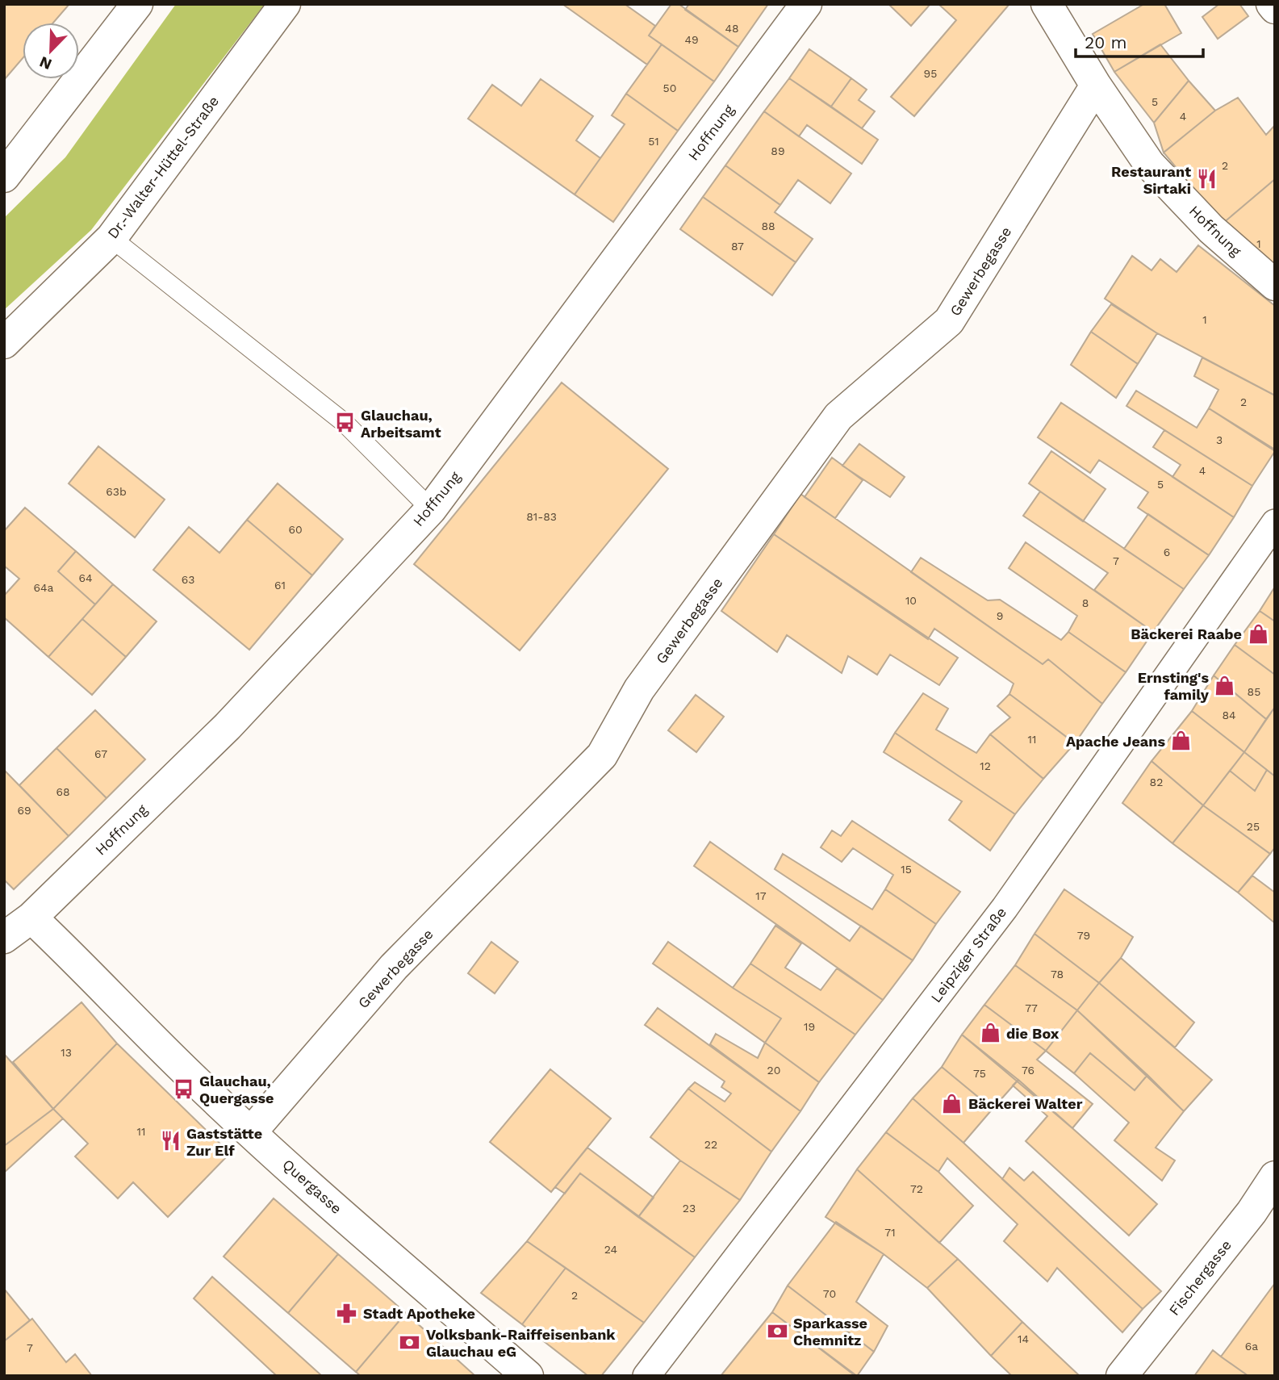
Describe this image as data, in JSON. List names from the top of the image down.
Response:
{
  "streets": {
    "street": [
      "Hoffnung",
      "Dr.-Walter-Hüttel-Straße",
      "Gewerbegasse",
      "Leipziger Straße",
      "Quergasse",
      "Fischergasse"
    ]
  },
  "crossings": [
    ["Hoffnung", "Gewerbegasse"],
    ["Hoffnung", "Quergasse"],
    ["Gewerbegasse", "Quergasse"]
  ],
  "places": {
    "restaurant": ["Restaurant Sirtaki", "Gaststätte Zur Elf"],
    "bus stop": ["Glauchau, Arbeitsamt", "Glauchau, Quergasse"],
    "shop": [
      "Bäckerei Raabe",
      "Ernsting's family",
      "Apache Jeans",
      "die Box",
      "Bäckerei Walter"
    ],
    "pharmacy": ["Stadt Apotheke"],
    "bank": ["Sparkasse Chemnitz", "Volksbank-Raiffeisenbank Glauchau eG"]
  },
  "house_numbers": [
    "48",
    "49",
    "95",
    "50",
    "5",
    "4",
    "51",
    "89",
    "2",
    "88",
    "1",
    "87",
    "1",
    "2",
    "3",
    "4",
    "5",
    "63b",
    "81-83",
    "60",
    "6",
    "7",
    "64",
    "63",
    "61",
    "64a",
    "10",
    "8",
    "9",
    "85",
    "84",
    "11",
    "67",
    "12",
    "82",
    "68",
    "69",
    "25",
    "15",
    "17",
    "79",
    "78",
    "77",
    "19",
    "13",
    "20",
    "76",
    "75",
    "11",
    "22",
    "72",
    "23",
    "71",
    "24",
    "70",
    "2",
    "14",
    "6a",
    "7"
  ],
  "scale_bar": "20 m",
  "north": "bottom left"
}
